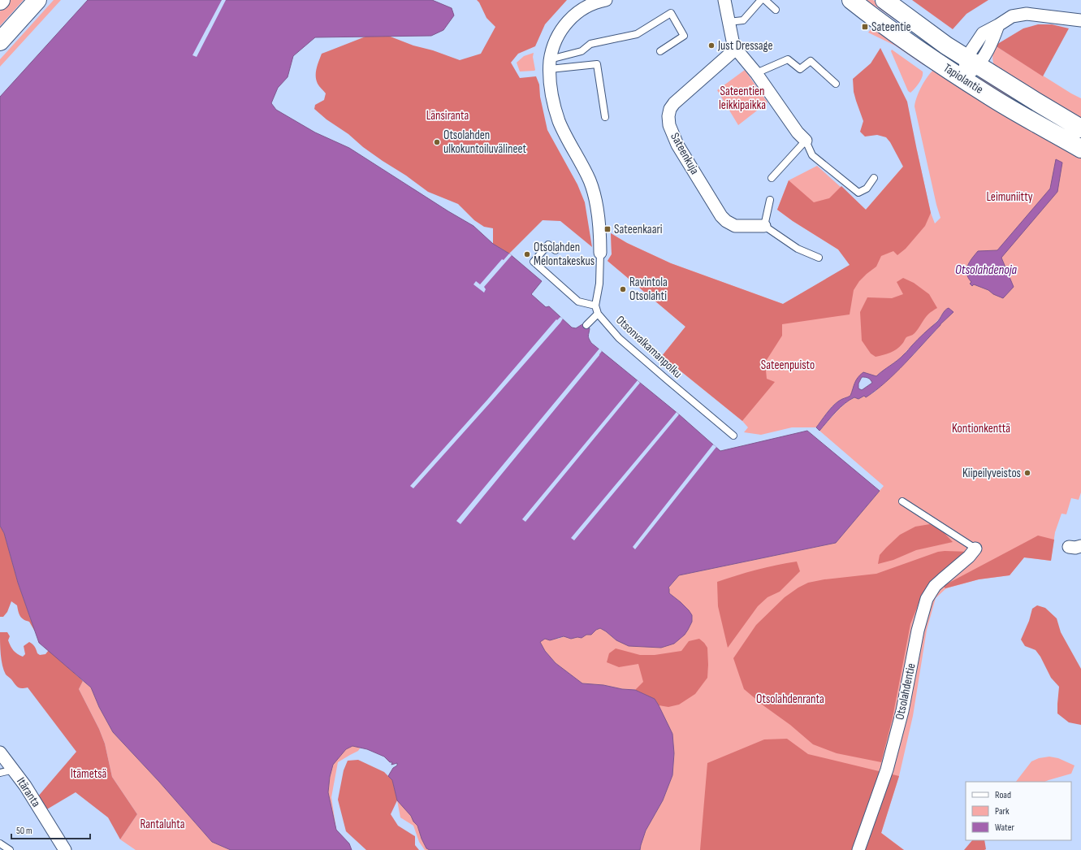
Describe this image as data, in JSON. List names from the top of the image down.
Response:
{
  "streets": {
    "main road": ["Tapiolantie"],
    "street": ["Sateenkuja", "Otsolahdentie", "Itäranta"],
    "lane": ["Otsonvalkamanpolku"]
  },
  "water": ["Otsolahdenoja"],
  "parks": [
    "Sateentien leikkipaikka",
    "Länsiranta",
    "Leimuniitty",
    "Sateenpuisto",
    "Kontionkenttä",
    "Otsolahdenranta",
    "Itämetsä",
    "Rantaluhta"
  ],
  "places": {
    "transit": ["Sateentie", "Sateenkaari"],
    "other": [
      "Just Dressage",
      "Otsolahden ulkokuntoiluvälineet",
      "Otsolahden Melontakeskus",
      "Ravintola Otsolahti",
      "Kiipeilyveistos"
    ]
  },
  "legend": ["Road", "Park", "Water"],
  "scale_bar": "50 m"
}
